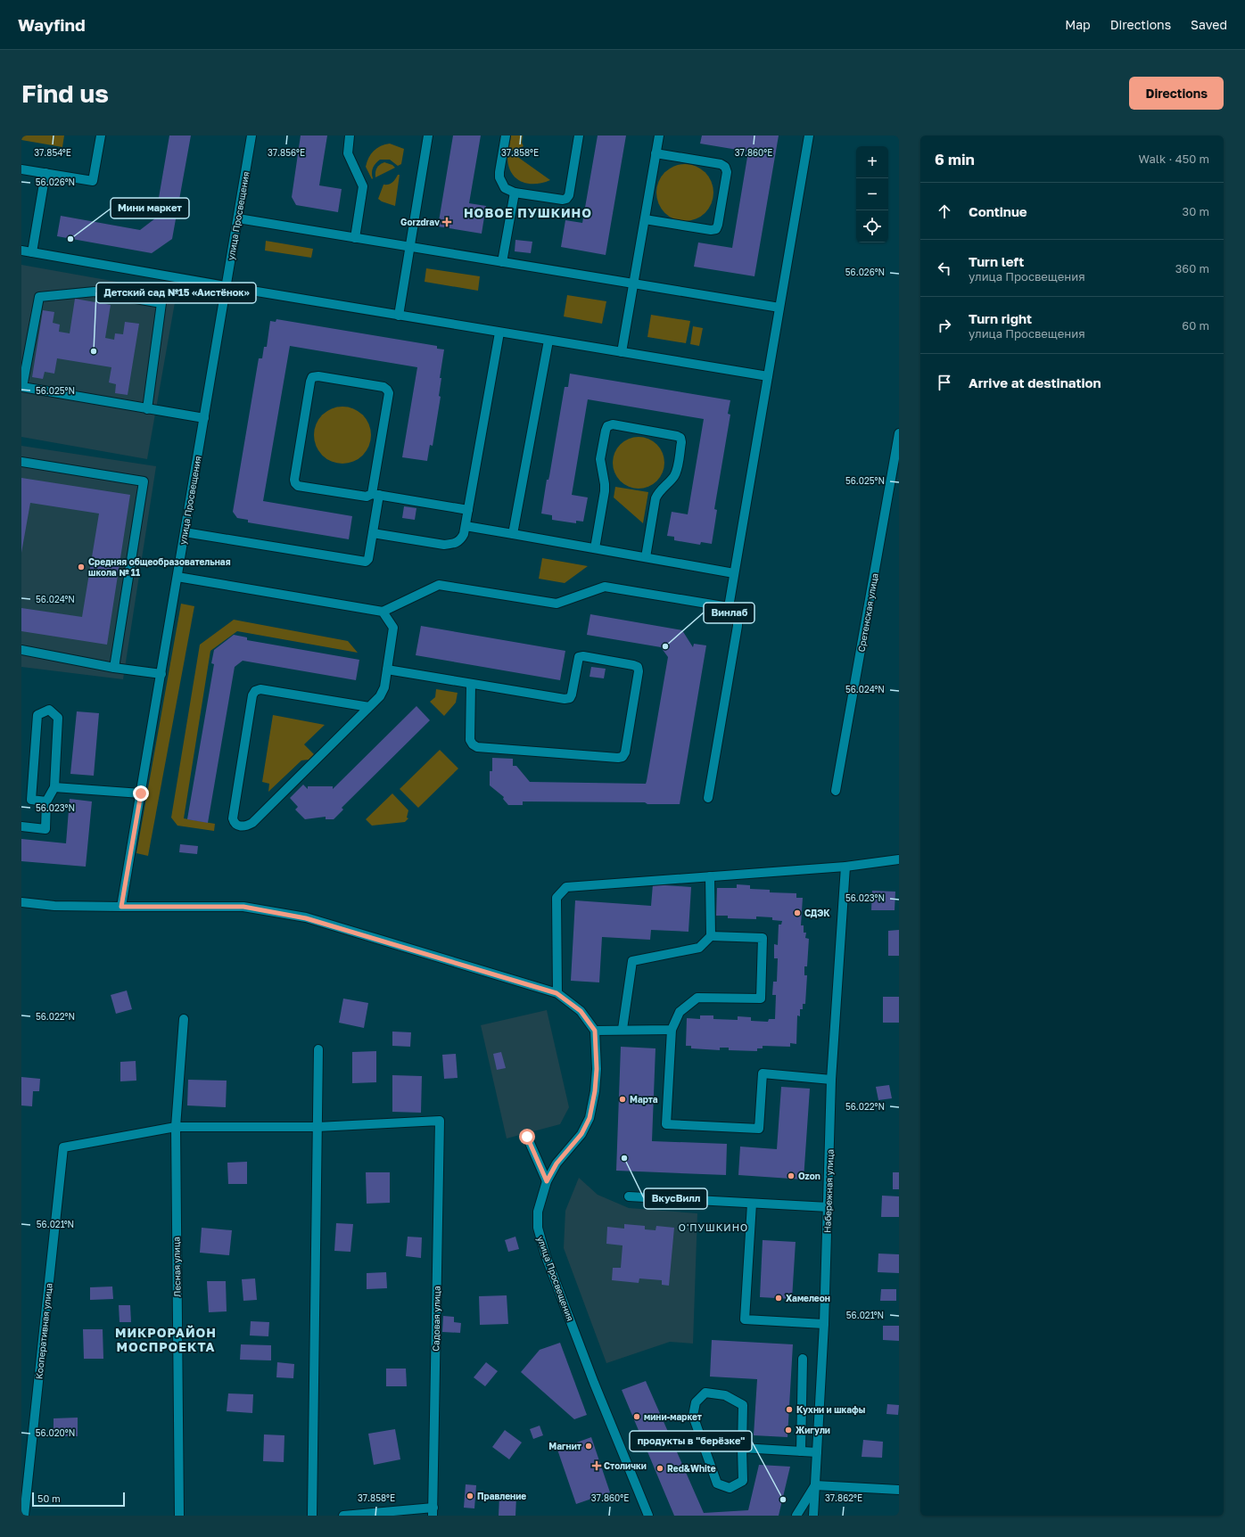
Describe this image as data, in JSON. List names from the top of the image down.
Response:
{
  "streets": {
    "street": [
      "улица Просвещения",
      "Сретенская улица",
      "Набережная улица",
      "Лесная улица",
      "Садовая улица",
      "Кооперативная улица"
    ]
  },
  "crossings": [
    ["Лесная улица", "Кооперативная улица"]
  ],
  "districts": ["НОВОЕ ПУШКИНО", "О'ПУШКИНО", "МИКРОРАЙОН МОСПРОЕКТА"],
  "places": {
    "health": ["Gorzdrav", "Столички"],
    "other": [
      "Мини маркет",
      "Детский сад №15 «Аистёнок»",
      "Средняя общеобразовательная школа № 11",
      "Винлаб",
      "СДЭК",
      "Марта",
      "ВкусВилл",
      "Ozon",
      "Хамелеон",
      "Кухни и шкафы",
      "мини-маркет",
      "Жигули",
      "Магнит",
      "Red&White",
      "Правление",
      "продукты в \"берёзке\""
    ]
  },
  "scale_bar": "50 m",
  "page": {
    "header": "Wayfind",
    "nav": ["Map", "Directions", "Saved"],
    "buttons": "Directions",
    "title": "Find us",
    "heading": ["6 min", "Walk · 450 m"],
    "map_buttons": ["+", "−"],
    "list": [
      ["Continue", "30 m"],
      ["Turn left", "улица Просвещения", "360 m"],
      ["Turn right", "улица Просвещения", "60 m"],
      "Arrive at destination"
    ],
    "scale": "50 m"
  },
  "coordinates": [
    "37.854°E",
    "37.856°E",
    "37.858°E",
    "37.860°E",
    "56.026°N",
    "56.025°N",
    "56.024°N",
    "56.023°N",
    "56.022°N",
    "56.021°N",
    "56.020°N",
    "37.862°E"
  ]
}
